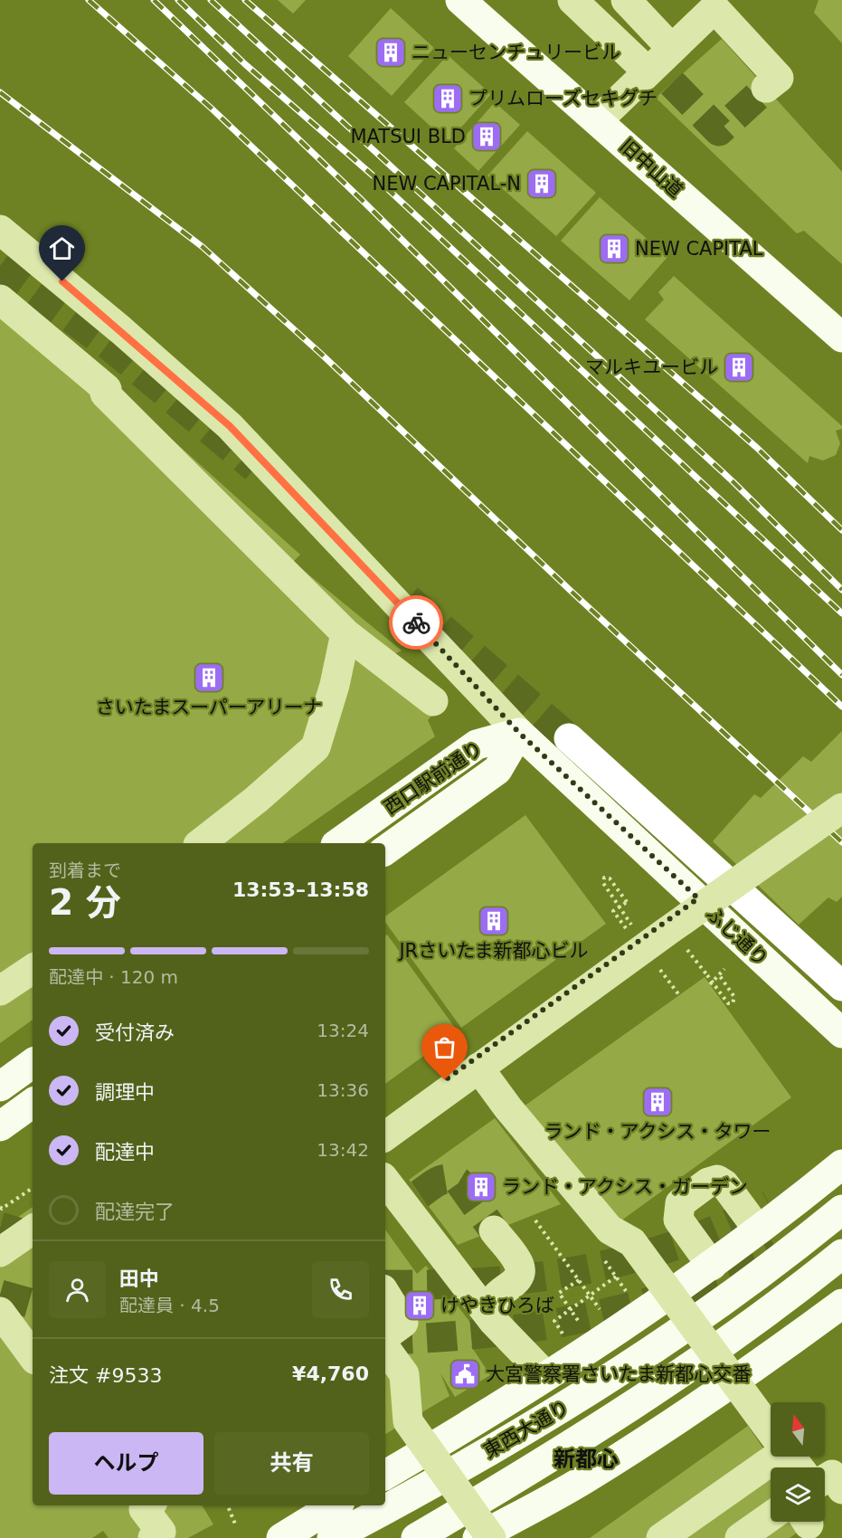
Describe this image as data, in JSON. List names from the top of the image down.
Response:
{
  "streets": {
    "main road": [
      "旧中山道",
      "西口駅前通り",
      "ふじ通り",
      "東西大通り"
    ]
  },
  "crossings": [
    ["西口駅前通り", "ふじ通り"]
  ],
  "districts": ["新都心"],
  "places": {
    "building": [
      "ニューセンチュリービル",
      "プリムローズセキグチ",
      "MATSUI BLD",
      "NEW CAPITAL-N",
      "NEW CAPITAL",
      "マルキユービル",
      "さいたまスーパーアリーナ",
      "JRさいたま新都心ビル",
      "ランド・アクシス・タワー",
      "ランド・アクシス・ガーデン",
      "けやきひろば"
    ],
    "public building": ["大宮警察署さいたま新都心交番"]
  },
  "north": "top",
  "page": {
    "heading": ["2 分", "到着まで", "13:53–13:58"],
    "panel": [
      "田中",
      "配達員 · 4.5",
      "注文 #9533",
      "¥4,760"
    ],
    "bar": "配達中 · 120 m",
    "list": [
      ["受付済み", "13:24"],
      ["調理中", "13:36"],
      ["配達中", "13:42"],
      "配達完了"
    ],
    "buttons": ["ヘルプ", "共有"]
  }
}
